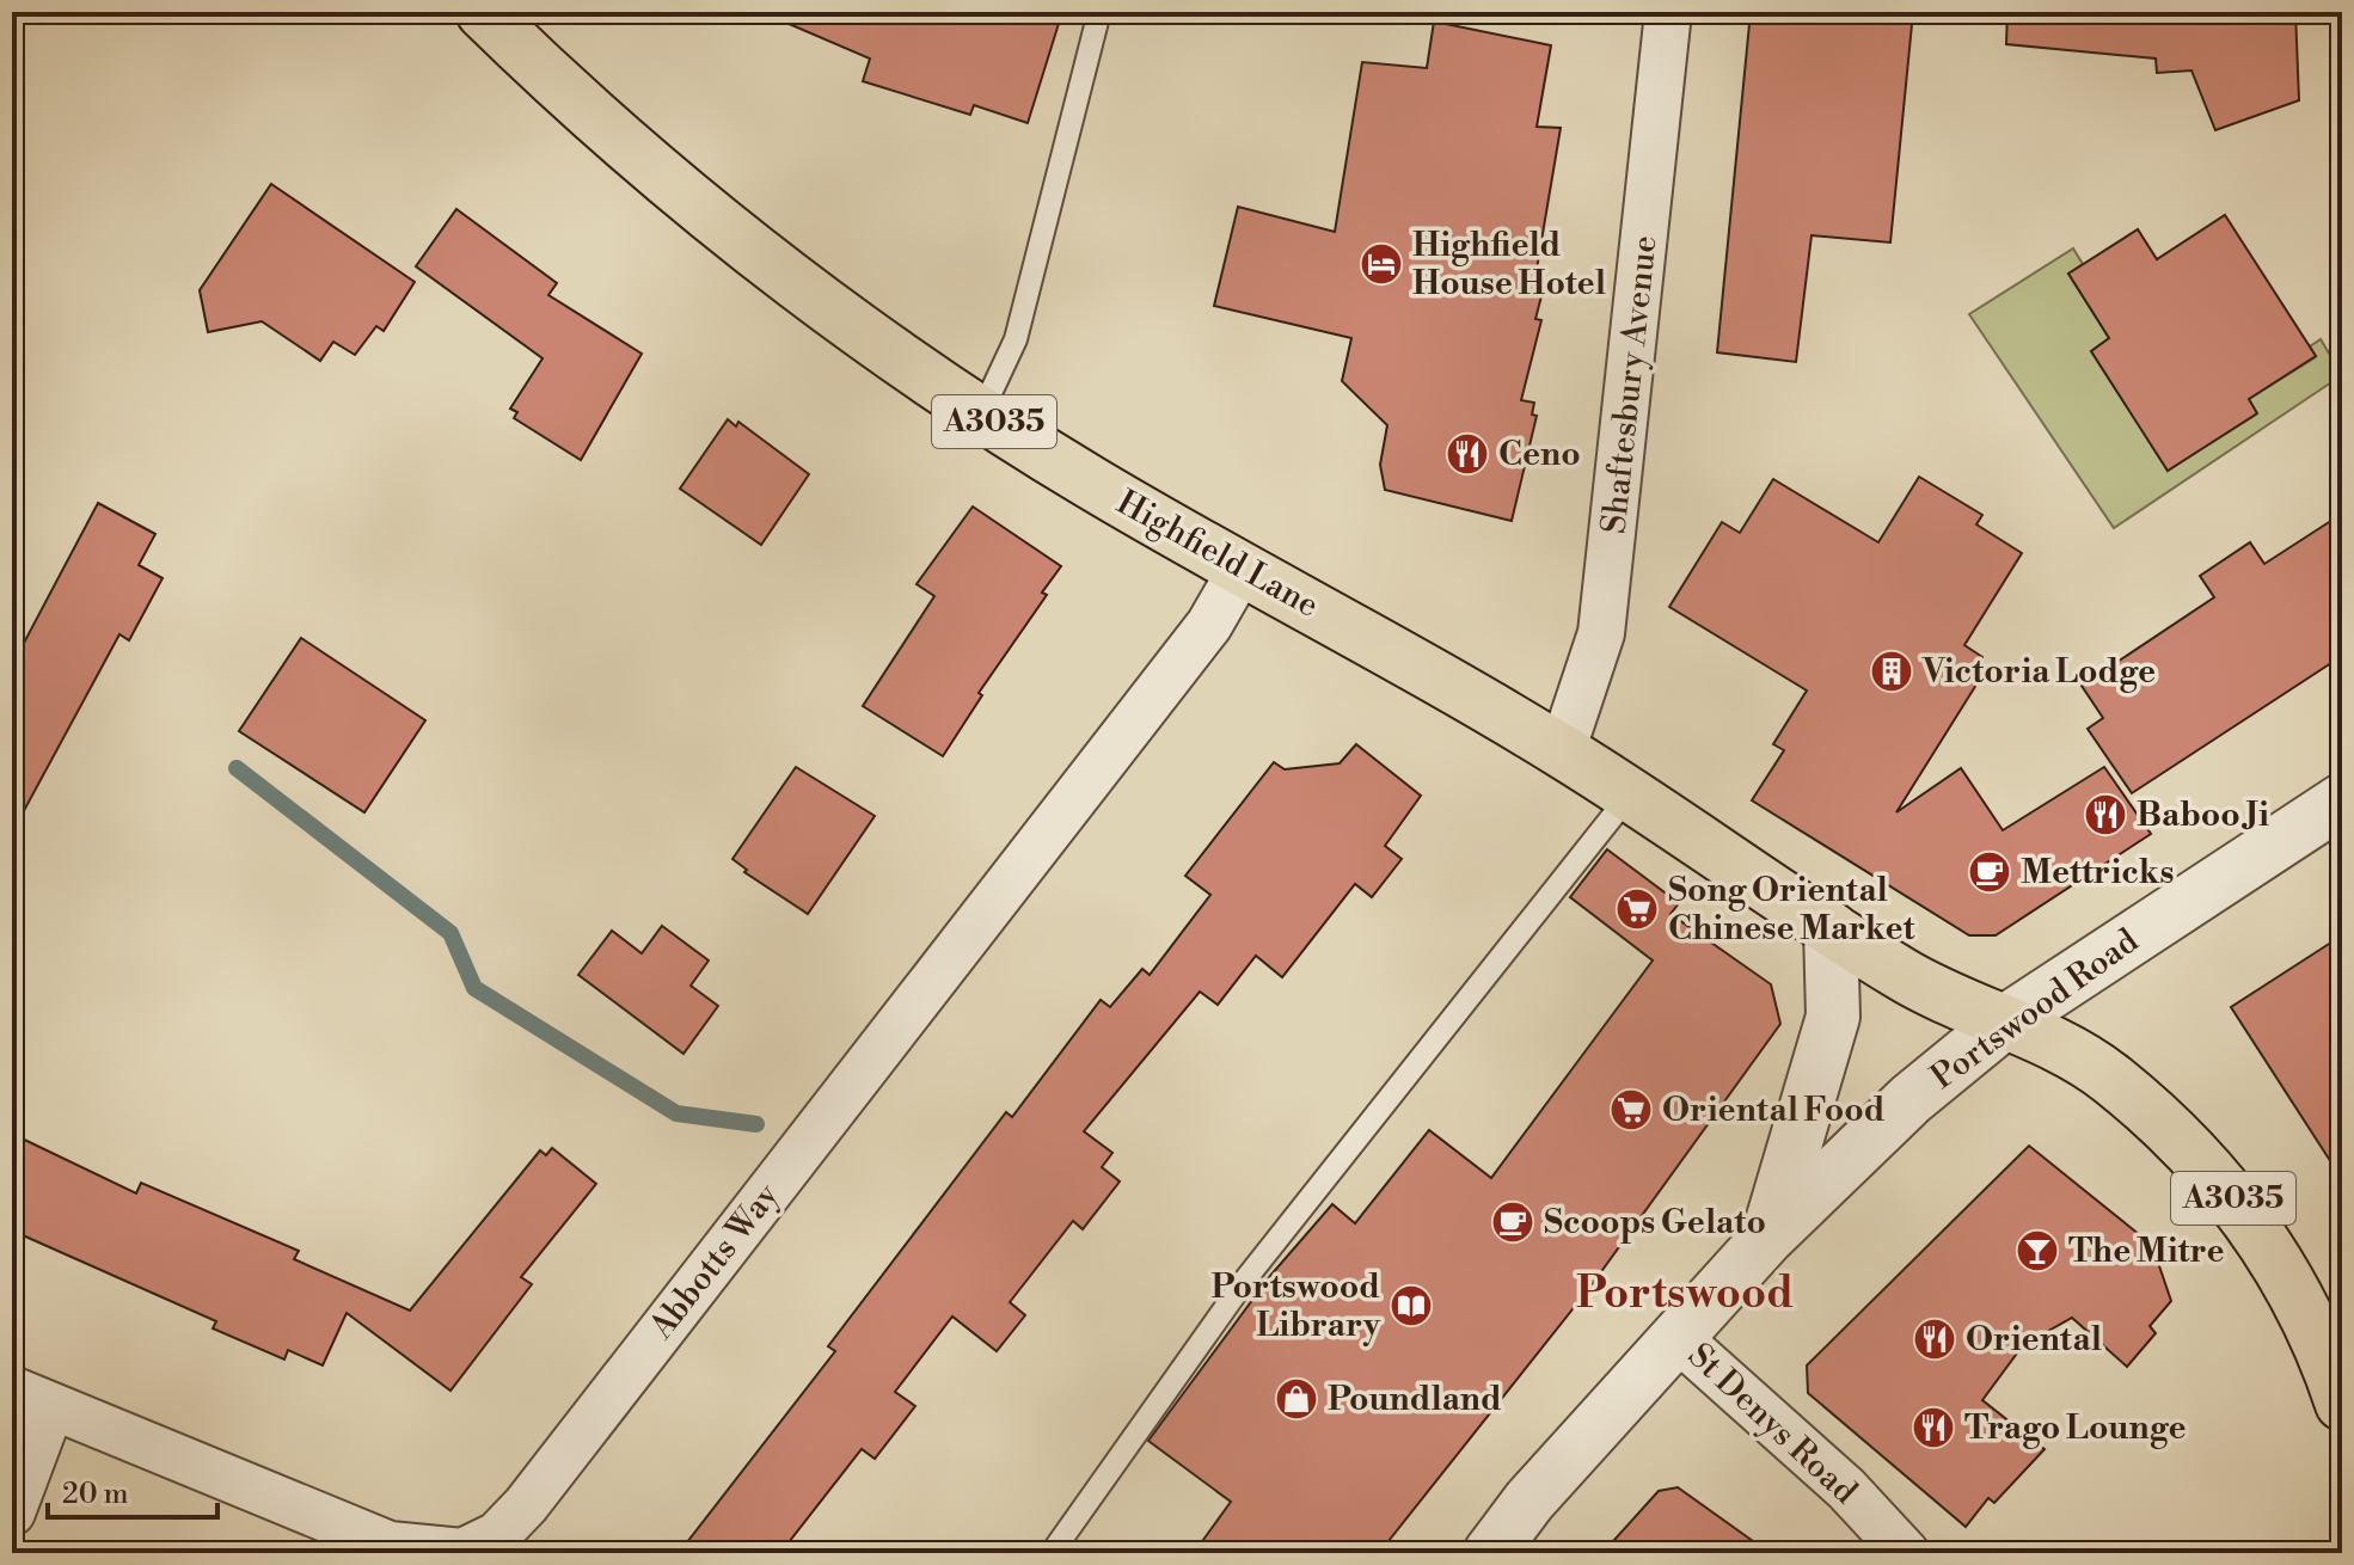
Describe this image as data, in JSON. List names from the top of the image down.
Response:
{
  "streets": {
    "main road": ["A3035", "Highfield Lane"],
    "street": [
      "Shaftesbury Avenue",
      "Portswood Road",
      "Abbotts Way",
      "St Denys Road"
    ]
  },
  "crossings": [
    ["Shaftesbury Avenue", "Highfield Lane"],
    ["A3035", "Highfield Lane"],
    ["A3035", "Portswood Road"],
    ["Highfield Lane", "Portswood Road"],
    ["Highfield Lane", "Abbotts Way"],
    ["Portswood Road", "St Denys Road"]
  ],
  "districts": ["Portswood"],
  "places": {
    "hotel": ["Highfield House Hotel"],
    "restaurant": [
      "Ceno",
      "Baboo Ji",
      "Oriental",
      "Trago Lounge"
    ],
    "building": ["Victoria Lodge"],
    "cafe": ["Mettricks", "Scoops Gelato"],
    "supermarket": ["Song Oriental Chinese Market", "Oriental Food"],
    "bar": ["The Mitre"],
    "library": ["Portswood Library"],
    "shop": ["Poundland"]
  },
  "scale_bar": "20 m"
}
